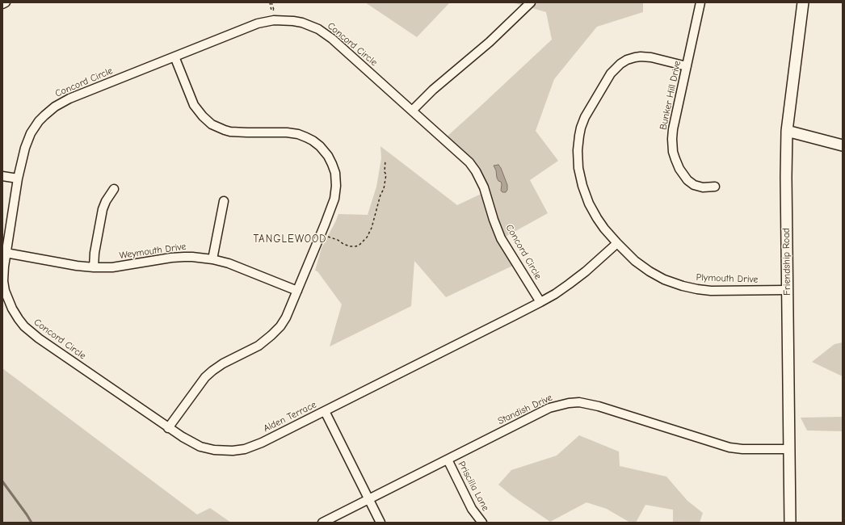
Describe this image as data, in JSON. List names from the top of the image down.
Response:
{
  "streets": {
    "street": [
      "Concord Circle",
      "Bunker Hill Drive",
      "Weymouth Drive",
      "Friendship Road",
      "Plymouth Drive",
      "Standish Drive",
      "Alden Terrace",
      "Priscilla Lane"
    ]
  },
  "crossings": [
    ["Concord Circle", "Weymouth Drive"],
    ["Concord Circle", "Alden Terrace"],
    ["Bunker Hill Drive", "Plymouth Drive"],
    ["Friendship Road", "Plymouth Drive"],
    ["Friendship Road", "Standish Drive"],
    ["Standish Drive", "Alden Terrace"],
    ["Standish Drive", "Priscilla Lane"]
  ],
  "districts": ["TANGLEWOOD"]
}
